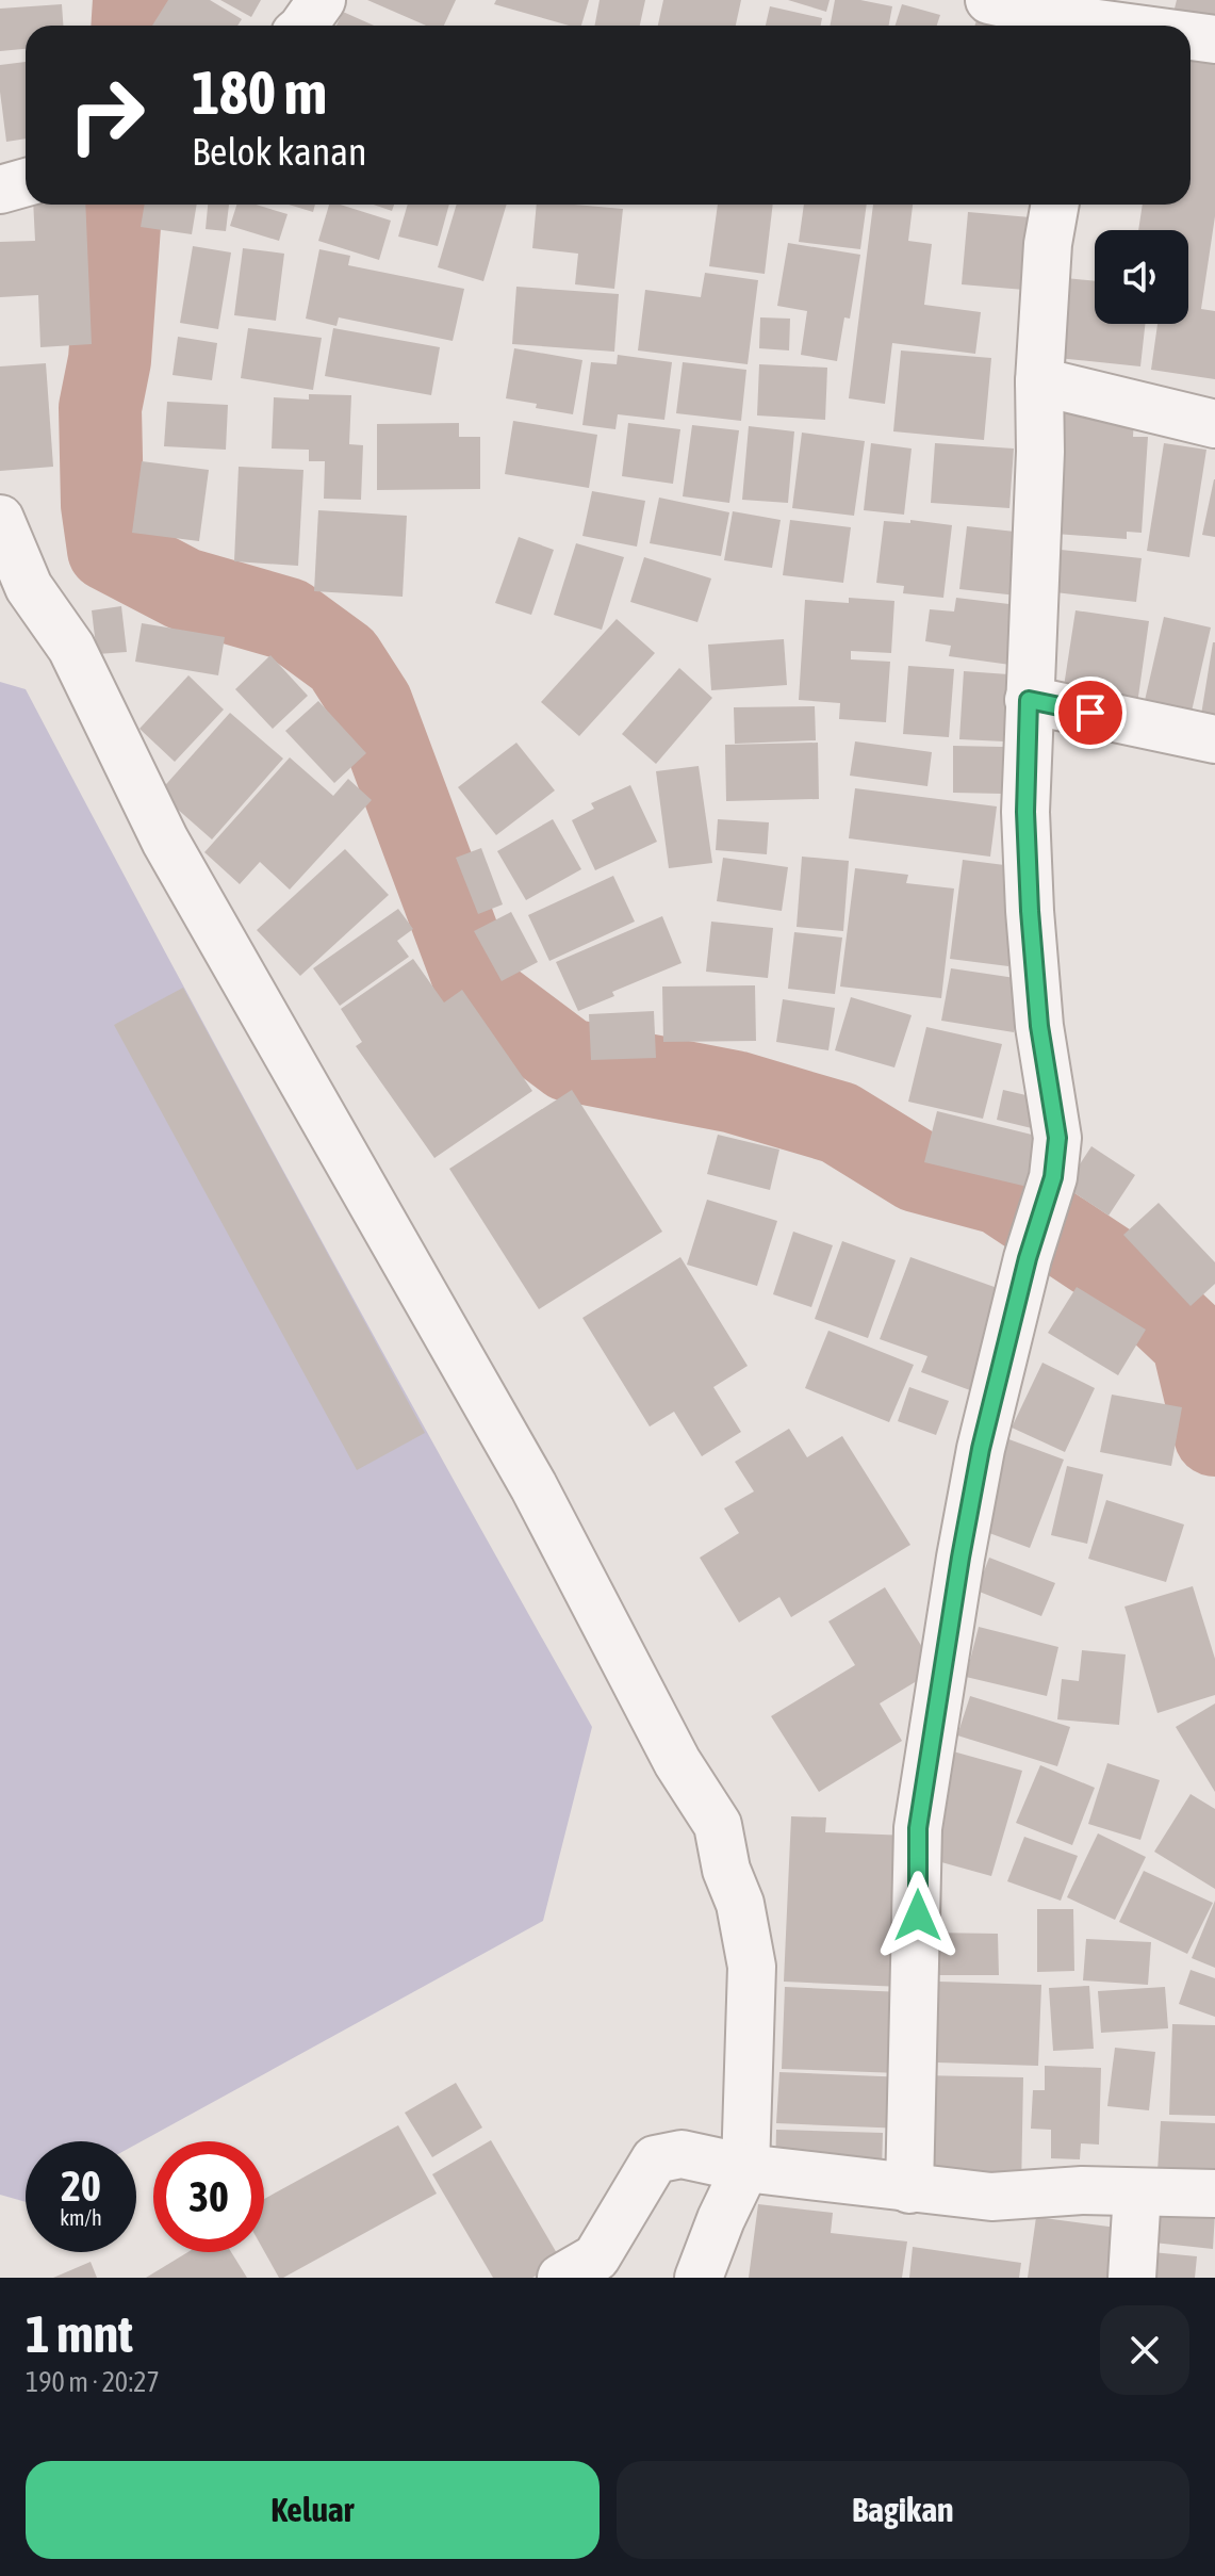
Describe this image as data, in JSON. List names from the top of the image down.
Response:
{
  "page": {
    "turn": ["180 m", "Belok kanan"],
    "speed": "20 km/h",
    "limit": "30",
    "heading": ["1 mnt", "190 m · 20:27"],
    "buttons": ["Keluar", "Bagikan"]
  }
}
